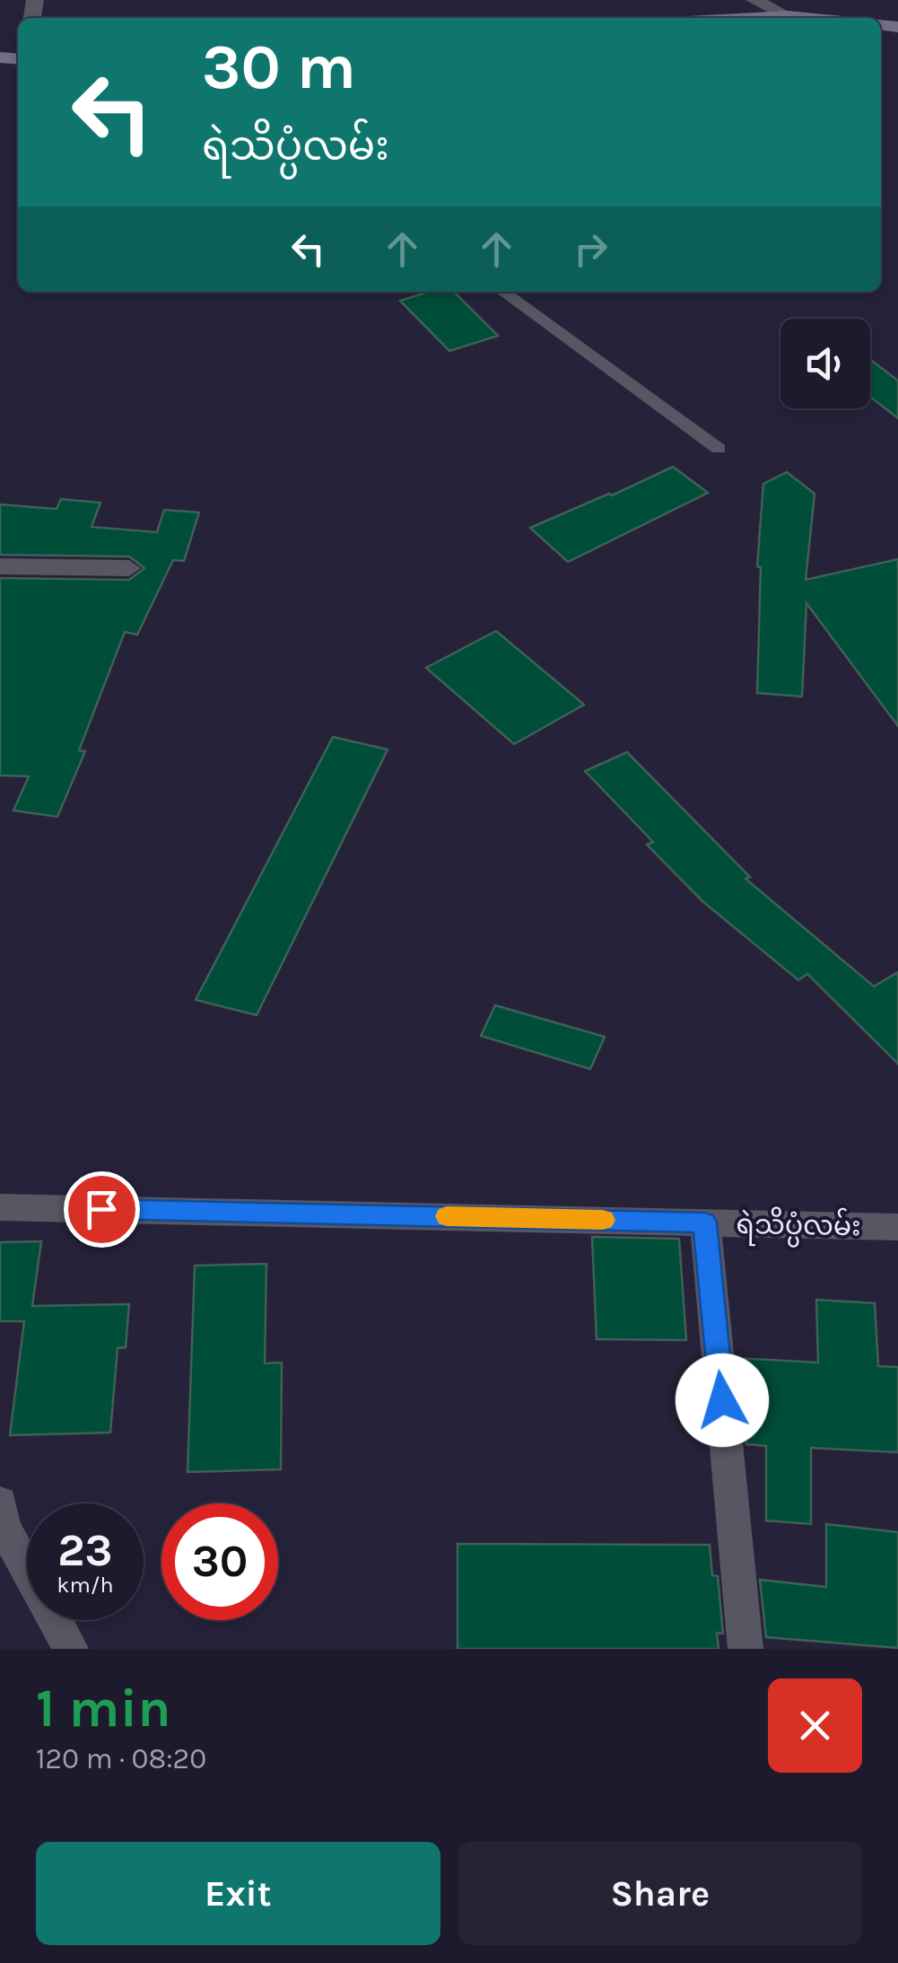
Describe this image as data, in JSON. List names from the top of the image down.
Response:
{
  "streets": {
    "street": ["ရဲသိပ္ပံလမ်း"]
  },
  "page": {
    "turn": ["30 m", "ရဲသိပ္ပံလမ်း"],
    "speed": "23 km/h",
    "limit": "30",
    "heading": ["1 min", "120 m · 08:20"],
    "buttons": ["Exit", "Share"]
  }
}
